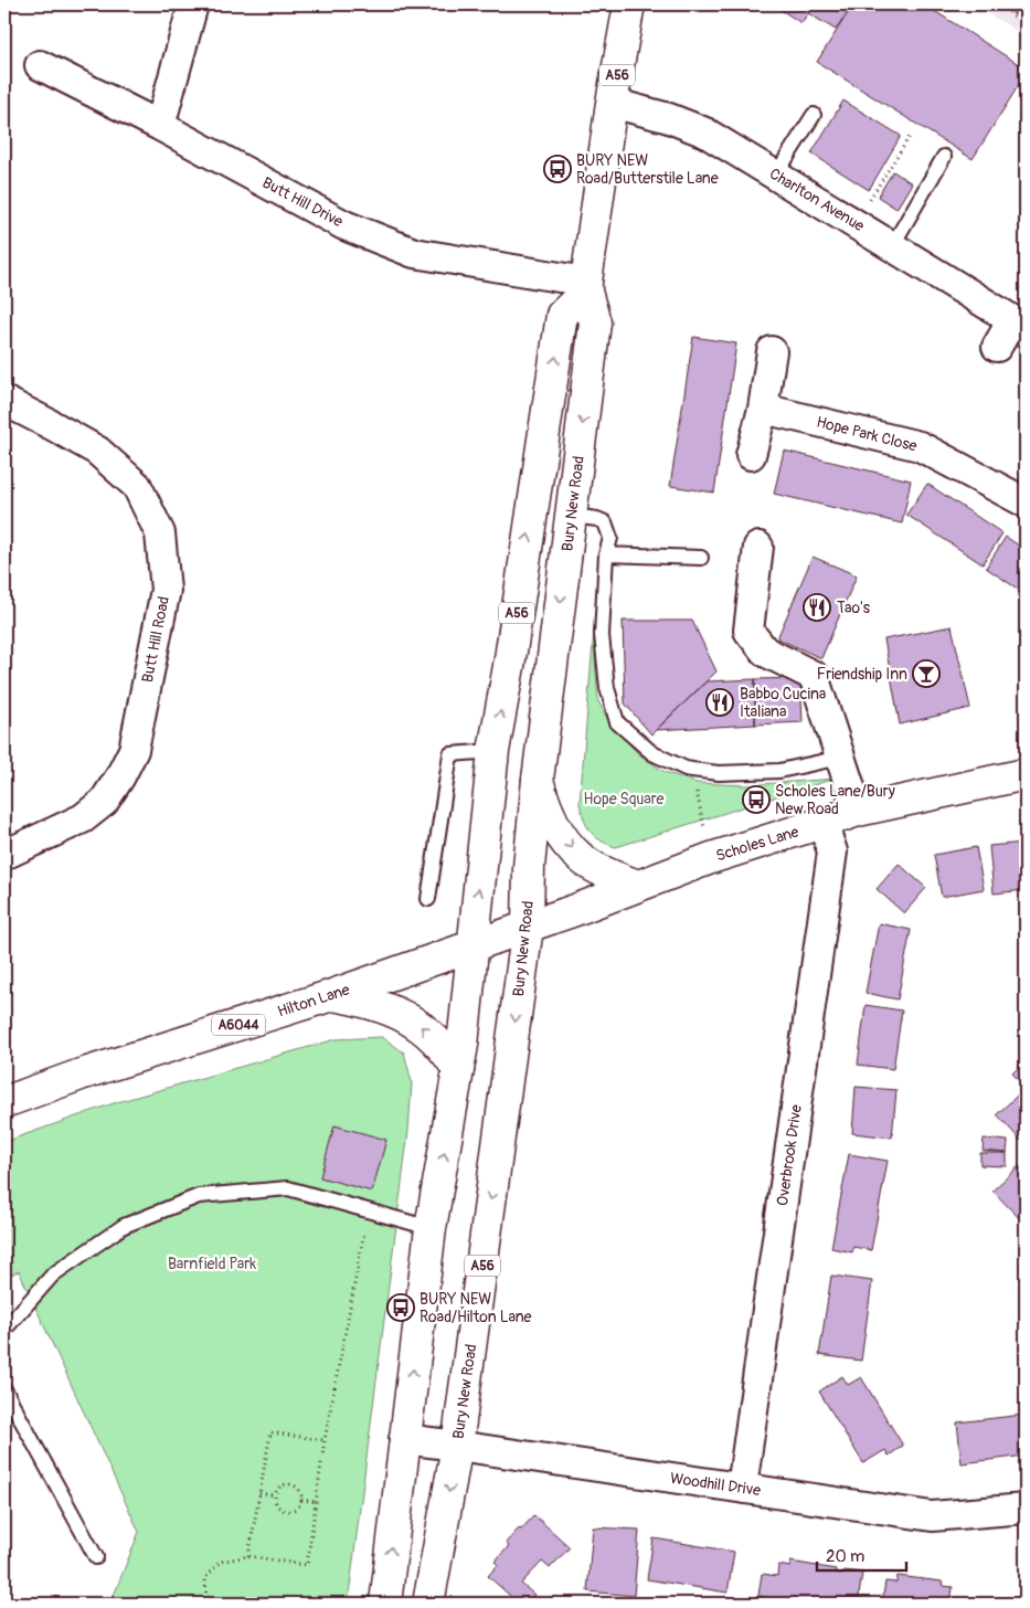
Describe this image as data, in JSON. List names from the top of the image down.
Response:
{
  "streets": {
    "main road": [
      "A56",
      "Bury New Road",
      "Scholes Lane",
      "Hilton Lane",
      "A6044"
    ],
    "street": [
      "Charlton Avenue",
      "Butt Hill Drive",
      "Hope Park Close",
      "Butt Hill Road",
      "Overbrook Drive",
      "Woodhill Drive"
    ]
  },
  "crossings": [
    ["A56", "Butt Hill Drive"],
    ["A56", "Bury New Road"],
    ["A56", "Hilton Lane"],
    ["A56", "Woodhill Drive"],
    ["Charlton Avenue", "Bury New Road"],
    ["Butt Hill Drive", "Bury New Road"],
    ["Bury New Road", "Scholes Lane"],
    ["Bury New Road", "Hilton Lane"],
    ["Bury New Road", "Woodhill Drive"],
    ["Scholes Lane", "Hilton Lane"],
    ["Scholes Lane", "Overbrook Drive"],
    ["Overbrook Drive", "Woodhill Drive"]
  ],
  "parks": ["Hope Square", "Barnfield Park"],
  "places": {
    "bus stop": ["BURY NEW Road/Butterstile Lane", "Scholes Lane/Bury New Road", "BURY NEW Road/Hilton Lane"],
    "restaurant": ["Tao's", "Babbo Cucina Italiana"],
    "bar": ["Friendship Inn"]
  },
  "scale_bar": "20 m"
}
